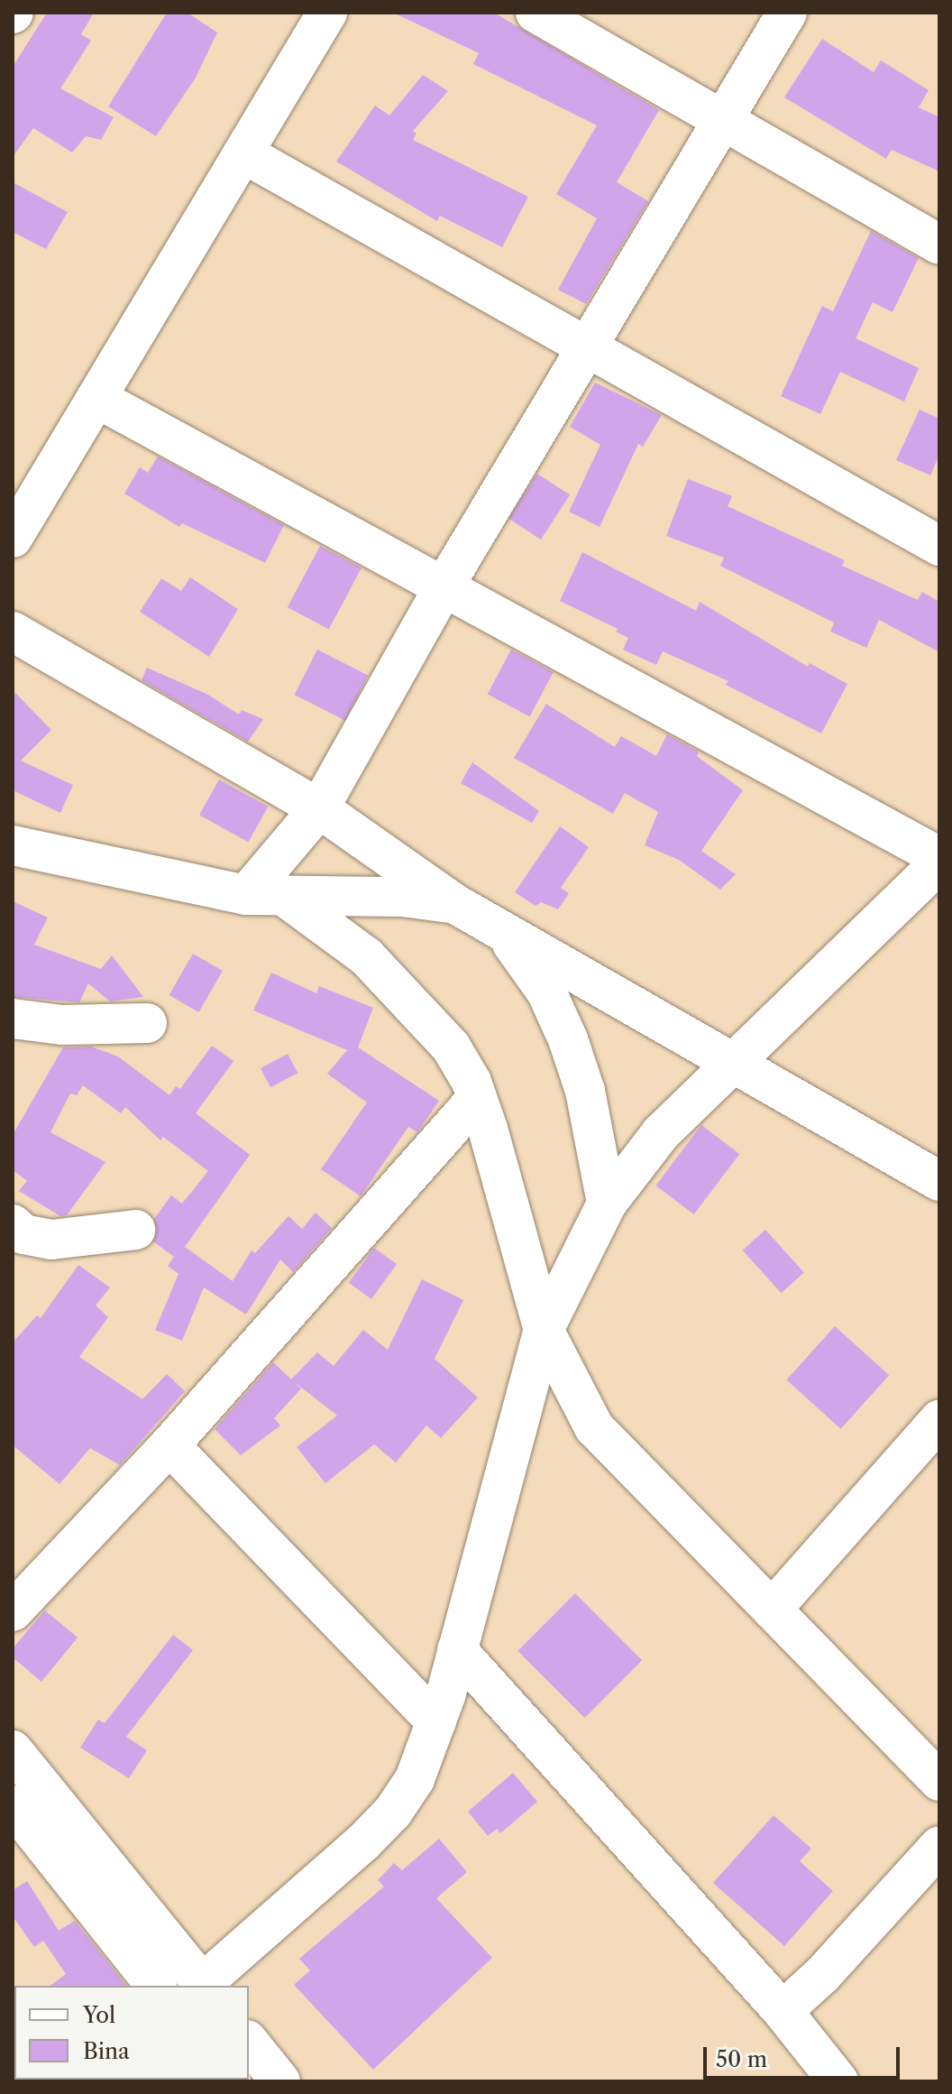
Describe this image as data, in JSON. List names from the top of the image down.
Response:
{
  "legend": ["Yol", "Bina"],
  "scale_bar": "50 m"
}
